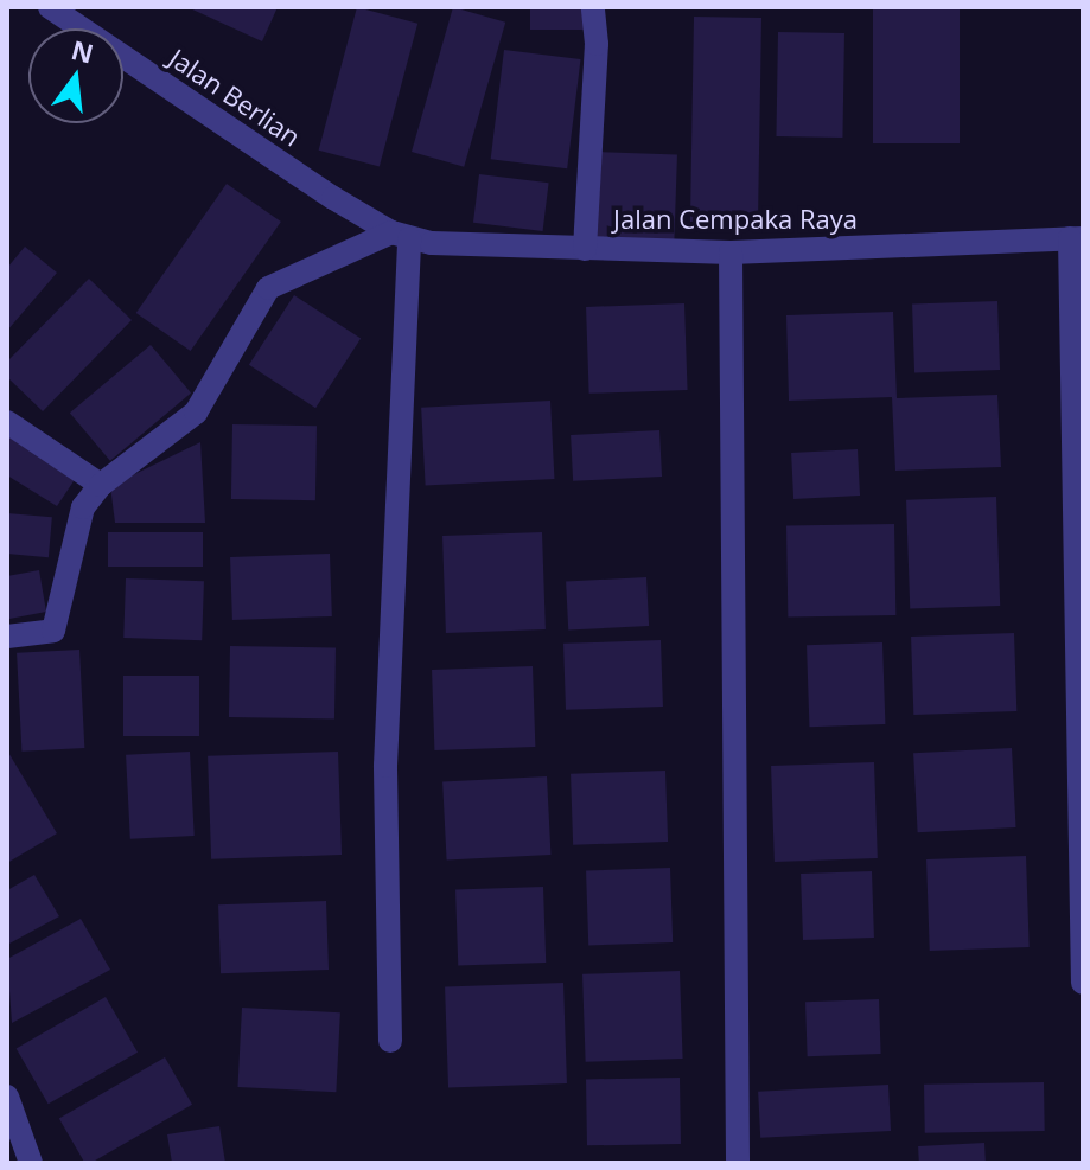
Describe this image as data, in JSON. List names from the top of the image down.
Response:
{
  "streets": {
    "street": ["Jalan Berlian", "Jalan Cempaka Raya"]
  },
  "crossings": [
    ["Jalan Berlian", "Jalan Cempaka Raya"]
  ],
  "north": "top"
}
